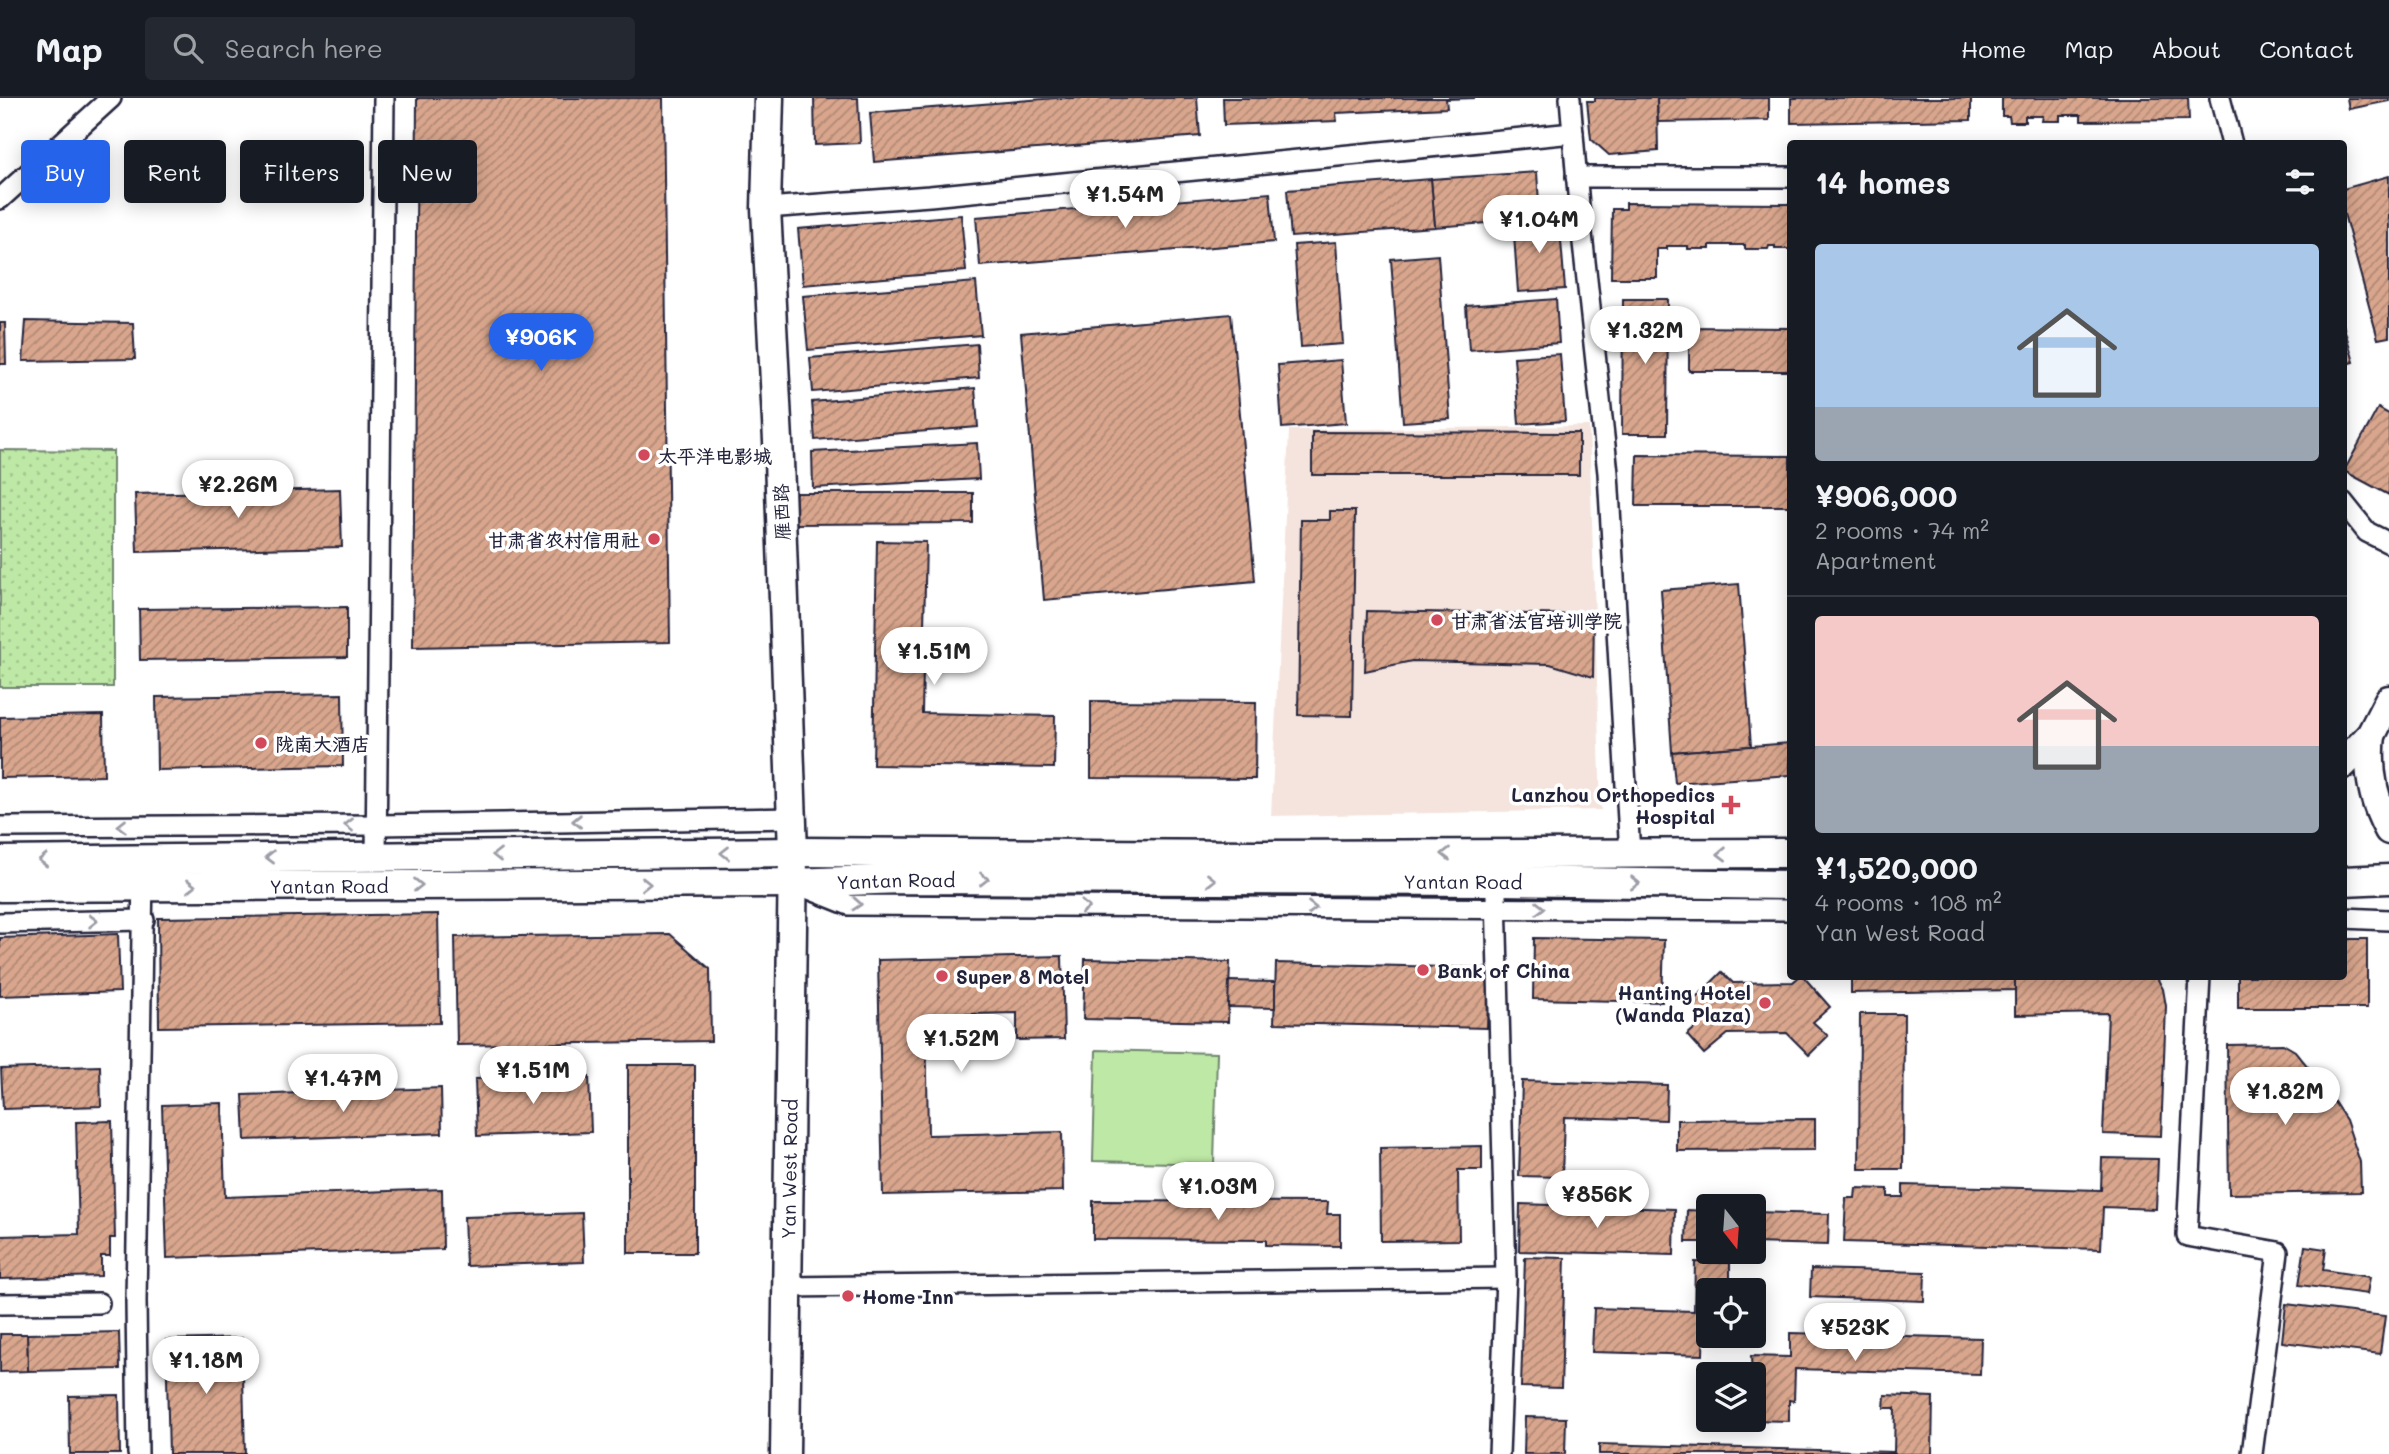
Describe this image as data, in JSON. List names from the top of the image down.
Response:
{
  "streets": {
    "main road": ["雁西路", "Yantan Road", "Yan West Road"]
  },
  "crossings": [
    ["雁西路", "Yantan Road"],
    ["雁西路", "Yan West Road"],
    ["Yantan Road", "Yan West Road"]
  ],
  "places": {
    "other": [
      "太平洋电影城",
      "甘肃省农村信用社",
      "甘肃省法官培训学院",
      "陇南大酒店",
      "Bank of China",
      "Super 8 Motel",
      "Hanting Hotel (Wanda Plaza)",
      "Home Inn"
    ],
    "health": ["Lanzhou Orthopedics Hospital"]
  },
  "north": "bottom",
  "page": {
    "header": "Map",
    "search": "Search here",
    "nav": [
      "Home",
      "Map",
      "About",
      "Contact"
    ],
    "chip": [
      "Buy",
      "Rent",
      "Filters",
      "New"
    ],
    "heading": "14 homes",
    "price": [
      "¥1.54M",
      "¥1.04M",
      "¥1.32M",
      "¥906K",
      "¥2.26M",
      "¥1.51M",
      "¥1.52M",
      "¥1.51M",
      "¥1.47M",
      "¥1.82M",
      "¥1.03M",
      "¥856K",
      "¥523K",
      "¥1.18M"
    ],
    "list": [
      {
        "name": "¥906,000",
        "note": "2 rooms · 74 m² · Apartment"
      },
      {
        "name": "¥1,520,000",
        "note": "4 rooms · 108 m² · Yan West Road"
      }
    ]
  }
}
